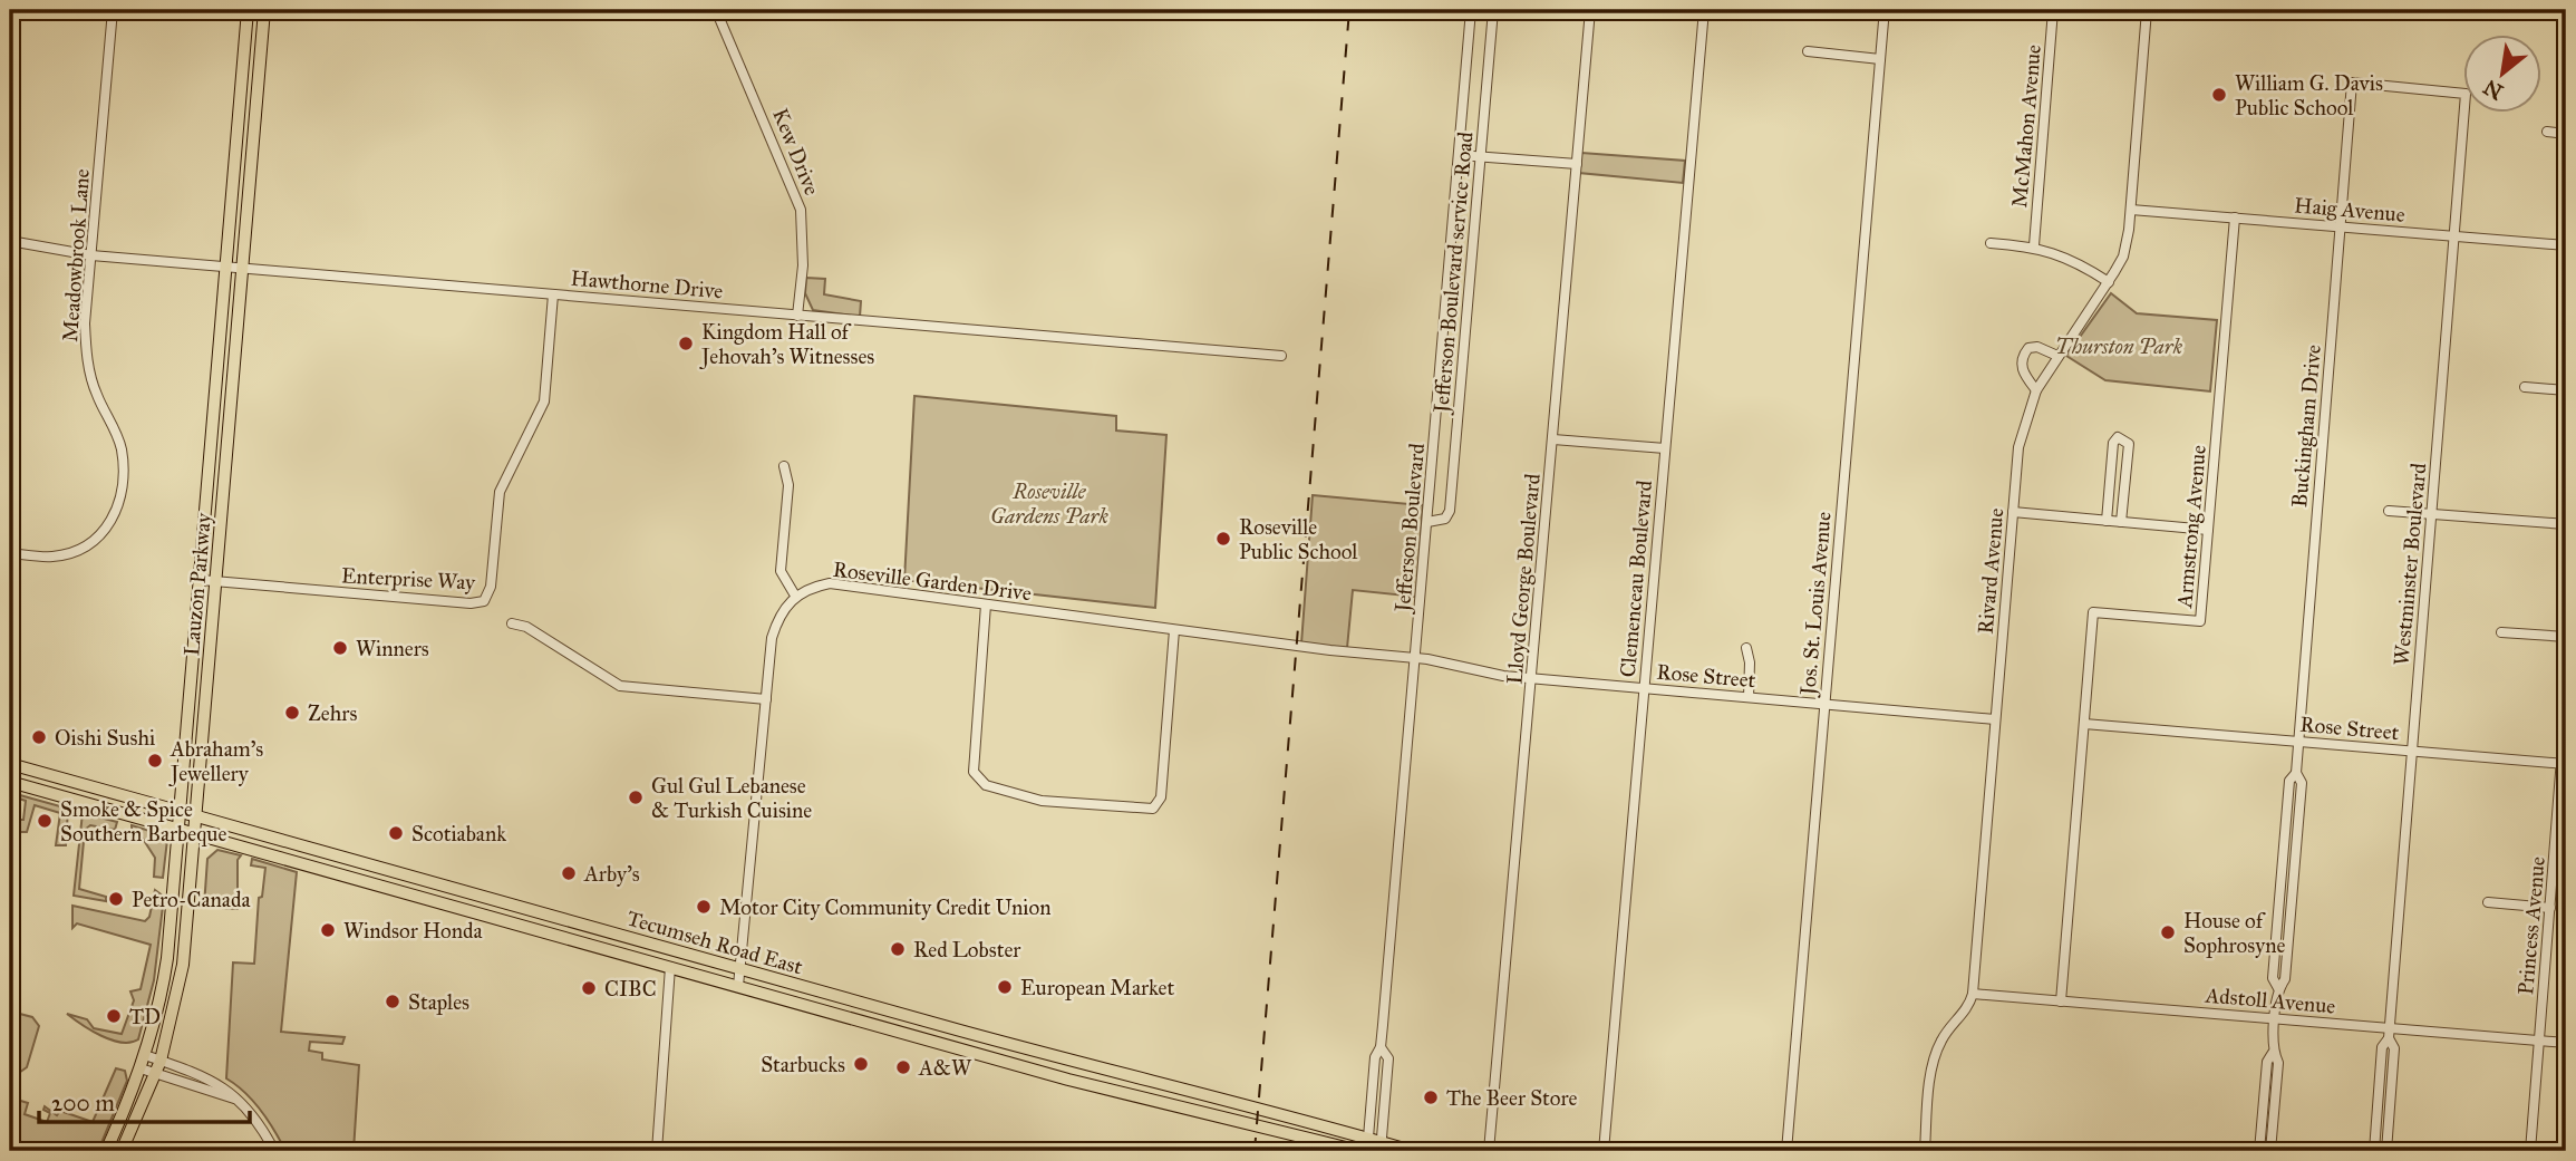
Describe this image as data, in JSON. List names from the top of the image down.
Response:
{
  "streets": {
    "main road": ["Lauzon Parkway", "Tecumseh Road East"],
    "street": [
      "McMahon Avenue",
      "Kew Drive",
      "Haig Avenue",
      "Meadowbrook Lane",
      "Jefferson Boulevard service Road",
      "Hawthorne Drive",
      "Buckingham Drive",
      "Armstrong Avenue",
      "Jefferson Boulevard",
      "Westminster Boulevard",
      "Rivard Avenue",
      "Enterprise Way",
      "Lloyd George Boulevard",
      "Clemenceau Boulevard",
      "Roseville Garden Drive",
      "Jos. St. Louis Avenue",
      "Rose Street",
      "Princess Avenue",
      "Adstoll Avenue"
    ]
  },
  "crossings": [
    ["Kew Drive", "Hawthorne Drive"],
    ["Haig Avenue", "Buckingham Drive"],
    ["Haig Avenue", "Armstrong Avenue"],
    ["Haig Avenue", "Westminster Boulevard"],
    ["Haig Avenue", "Rivard Avenue"],
    ["Meadowbrook Lane", "Hawthorne Drive"],
    ["Jefferson Boulevard service Road", "Jefferson Boulevard"],
    ["Hawthorne Drive", "Enterprise Way"],
    ["Hawthorne Drive", "Lauzon Parkway"],
    ["Buckingham Drive", "Rose Street"],
    ["Buckingham Drive", "Adstoll Avenue"],
    ["Armstrong Avenue", "Rose Street"],
    ["Armstrong Avenue", "Adstoll Avenue"],
    ["Jefferson Boulevard", "Roseville Garden Drive"],
    ["Jefferson Boulevard", "Rose Street"],
    ["Jefferson Boulevard", "Tecumseh Road East"],
    ["Westminster Boulevard", "Rose Street"],
    ["Westminster Boulevard", "Adstoll Avenue"],
    ["Rivard Avenue", "Rose Street"],
    ["Rivard Avenue", "Adstoll Avenue"],
    ["Enterprise Way", "Lauzon Parkway"],
    ["Lloyd George Boulevard", "Rose Street"],
    ["Clemenceau Boulevard", "Rose Street"],
    ["Roseville Garden Drive", "Rose Street"],
    ["Lauzon Parkway", "Tecumseh Road East"],
    ["Jos. St. Louis Avenue", "Rose Street"],
    ["Rose Street", "Princess Avenue"],
    ["Princess Avenue", "Adstoll Avenue"]
  ],
  "parks": ["Thurston Park", "Roseville Gardens Park"],
  "places": [
    "William G. Davis Public School",
    "Kingdom Hall of Jehovah's Witnesses",
    "Roseville Public School",
    "Winners",
    "Zehrs",
    "Oishi Sushi",
    "Abraham's Jewellery",
    "Gul Gul Lebanese & Turkish Cuisine",
    "Smoke & Spice Southern Barbeque",
    "Scotiabank",
    "Arby's",
    "Petro-Canada",
    "Motor City Community Credit Union",
    "Windsor Honda",
    "House of Sophrosyne",
    "Red Lobster",
    "European Market",
    "CIBC",
    "Staples",
    "TD",
    "Starbucks",
    "A&W",
    "The Beer Store"
  ],
  "scale_bar": "200 m",
  "north": "bottom left"
}
